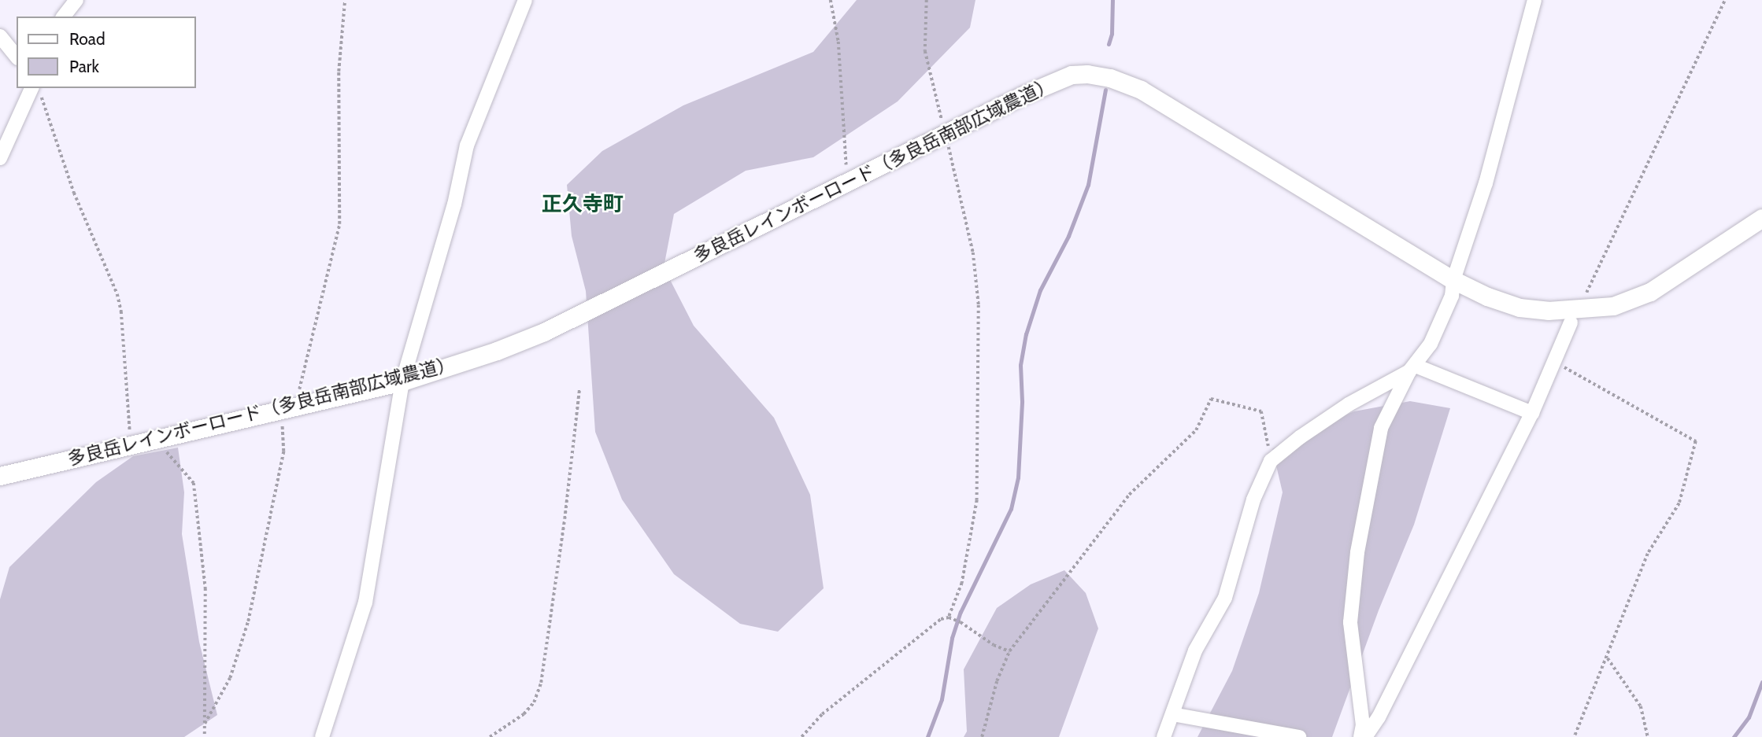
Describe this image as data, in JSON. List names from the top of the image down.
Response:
{
  "streets": {
    "street": ["多良岳レインボーロード（多良岳南部広域農道）"]
  },
  "districts": ["正久寺町"],
  "legend": ["Road", "Park"]
}
